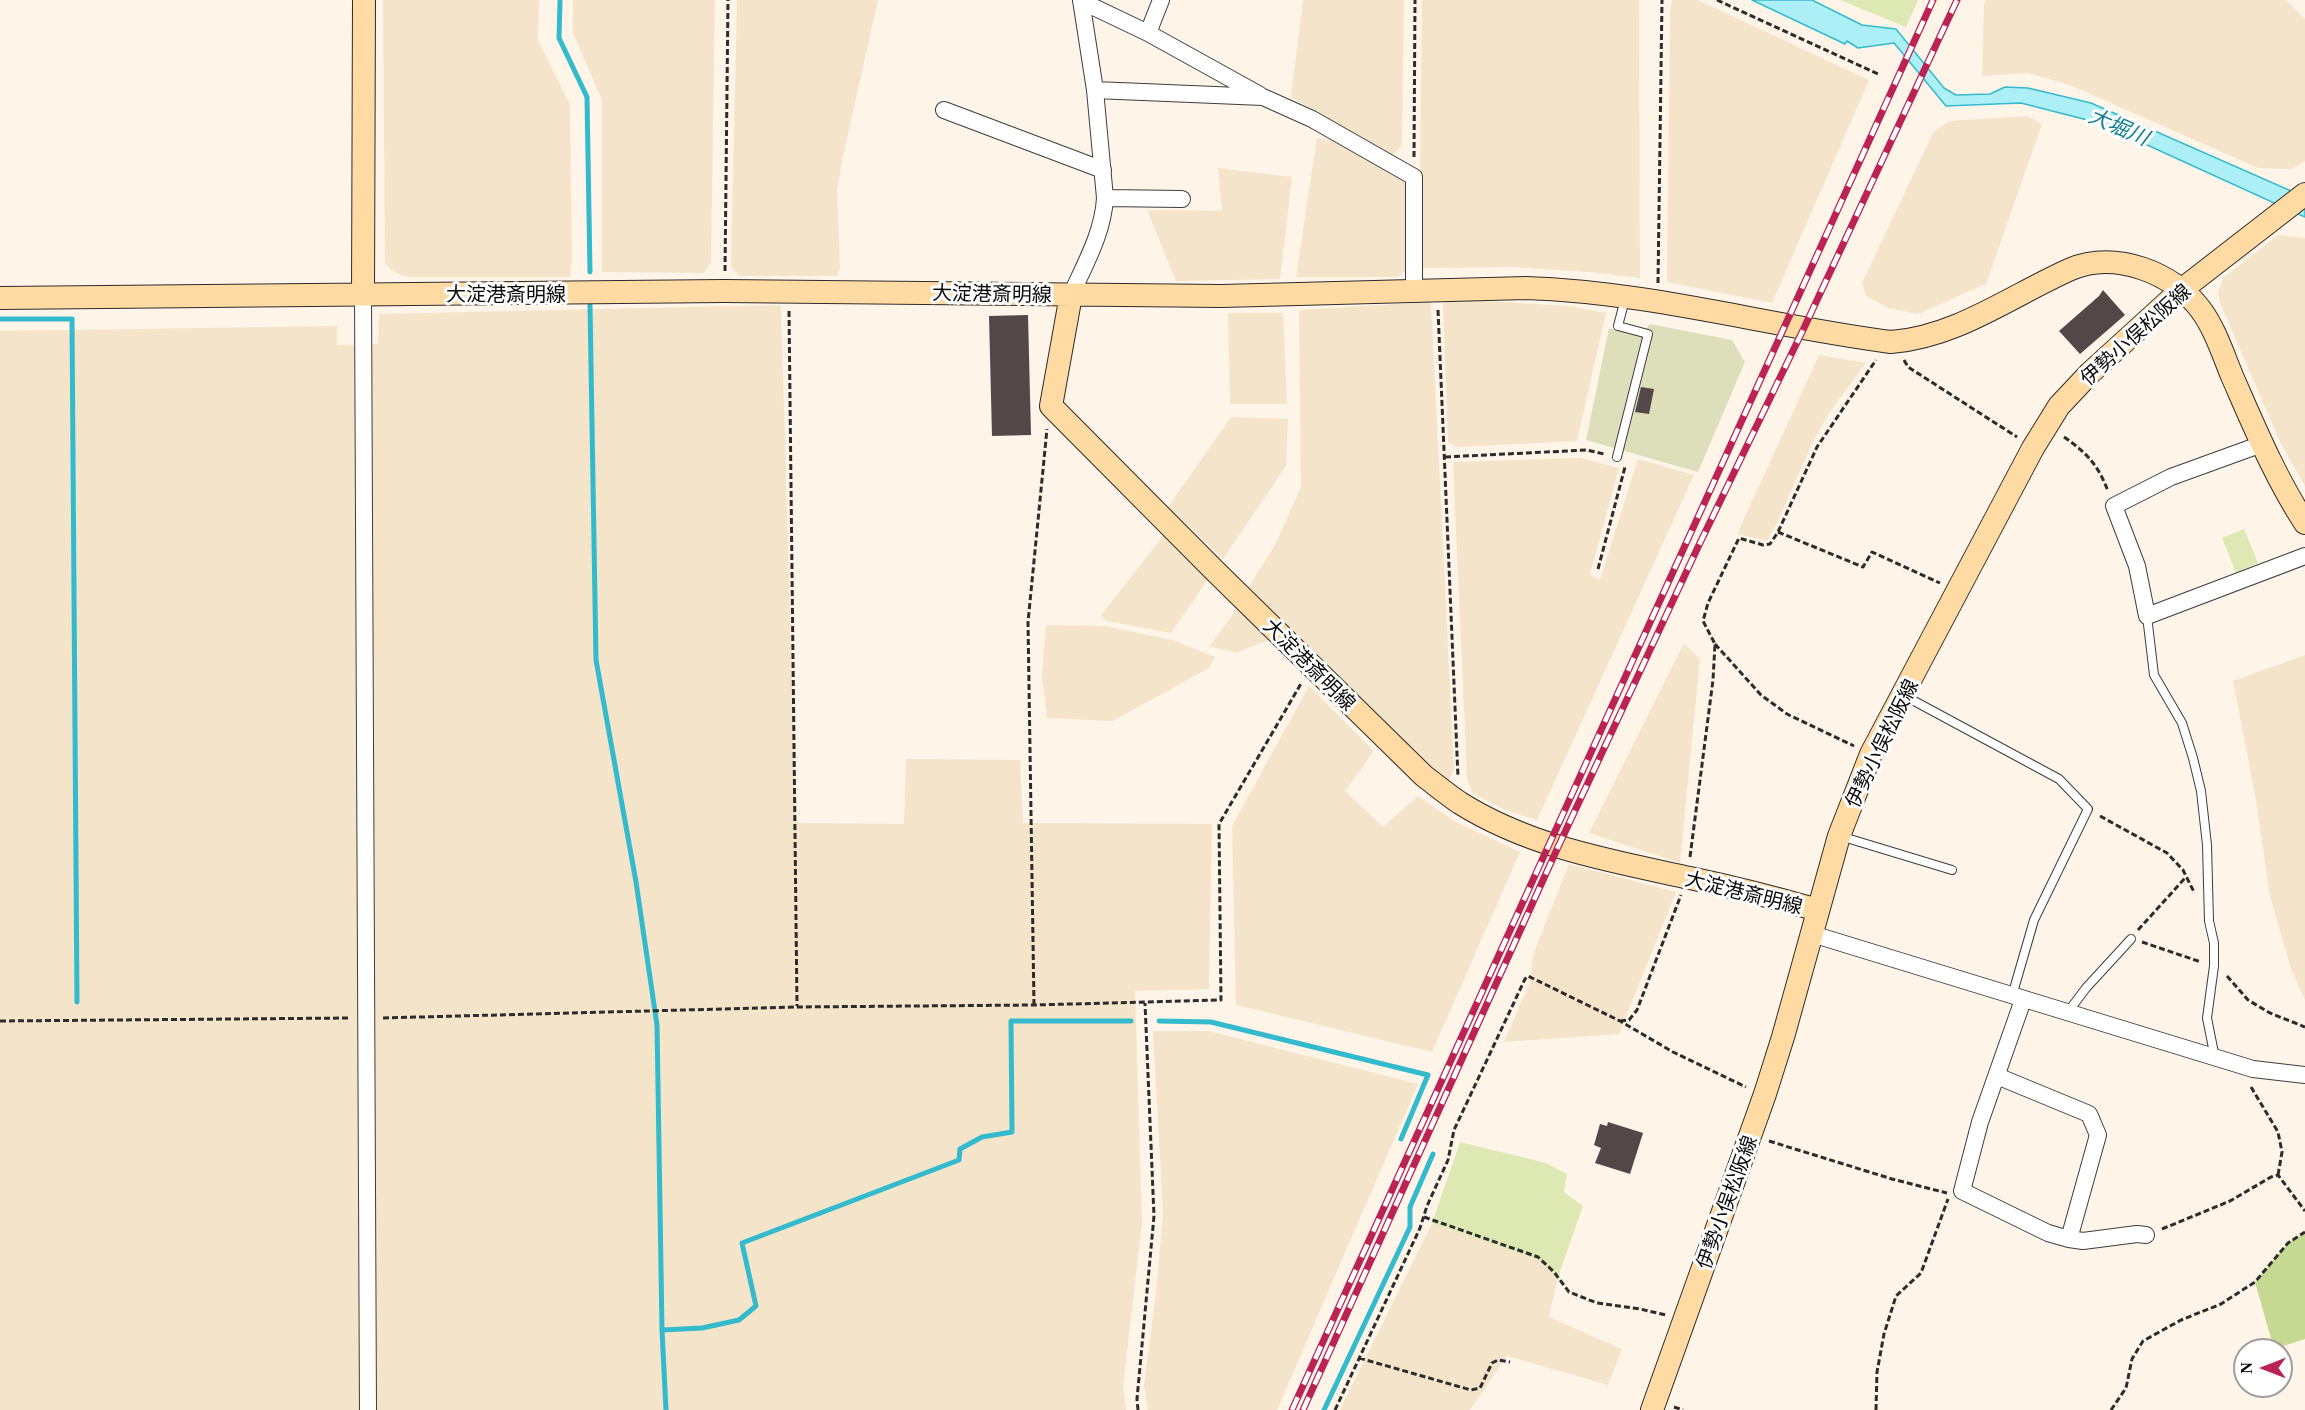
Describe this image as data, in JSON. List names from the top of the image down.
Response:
{
  "streets": {
    "main road": ["大淀港斎明線", "伊勢小俣松阪線"]
  },
  "crossings": [
    ["大淀港斎明線", "伊勢小俣松阪線"]
  ],
  "water": ["大堀川"],
  "north": "left"
}
